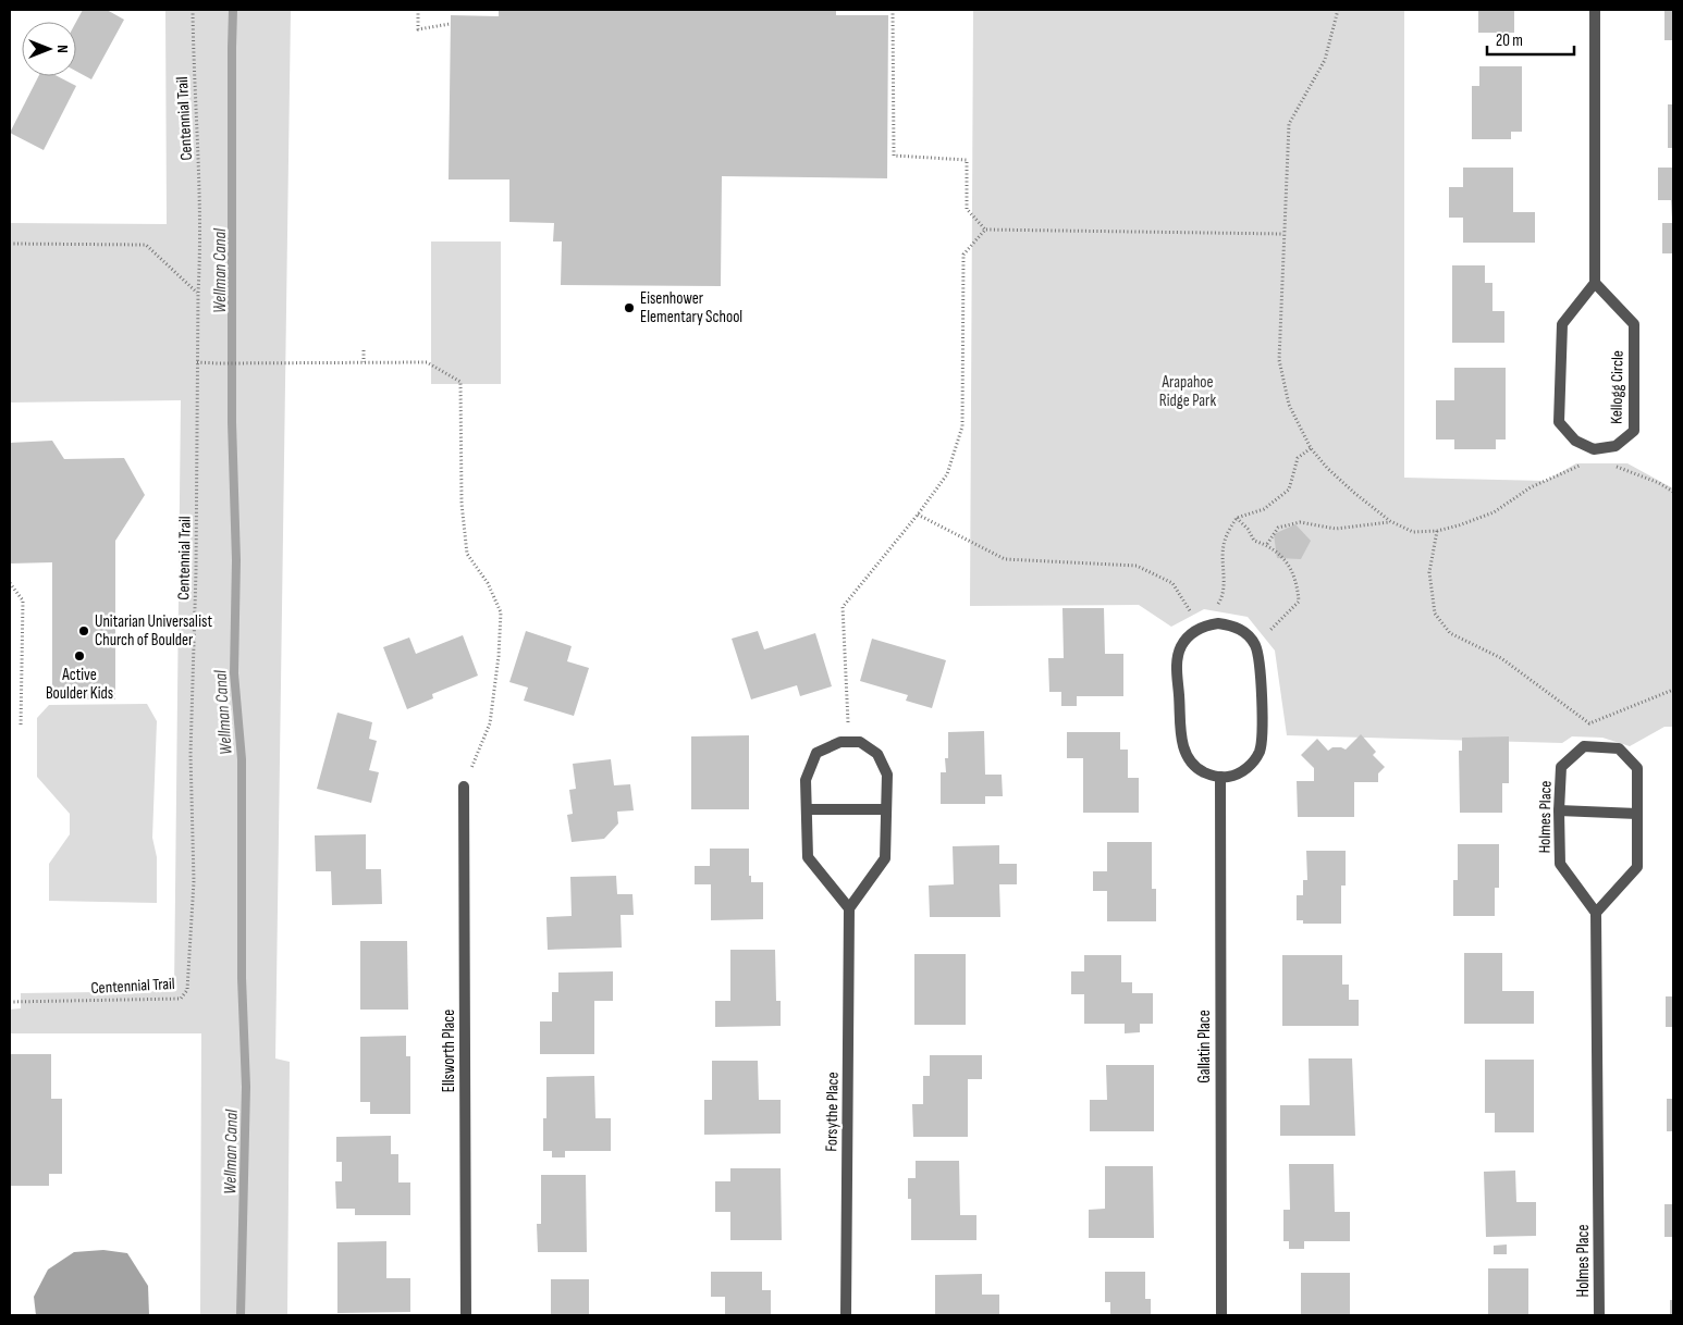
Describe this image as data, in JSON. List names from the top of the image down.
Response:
{
  "streets": {
    "street": [
      "Kellogg Circle",
      "Holmes Place",
      "Gallatin Place",
      "Ellsworth Place",
      "Forsythe Place"
    ],
    "path": ["Centennial Trail"]
  },
  "water": ["Wellman Canal"],
  "parks": ["Arapahoe Ridge Park"],
  "places": ["Eisenhower Elementary School", "Unitarian Universalist Church of Boulder", "Active Boulder Kids"],
  "scale_bar": "20 m",
  "north": "right"
}
